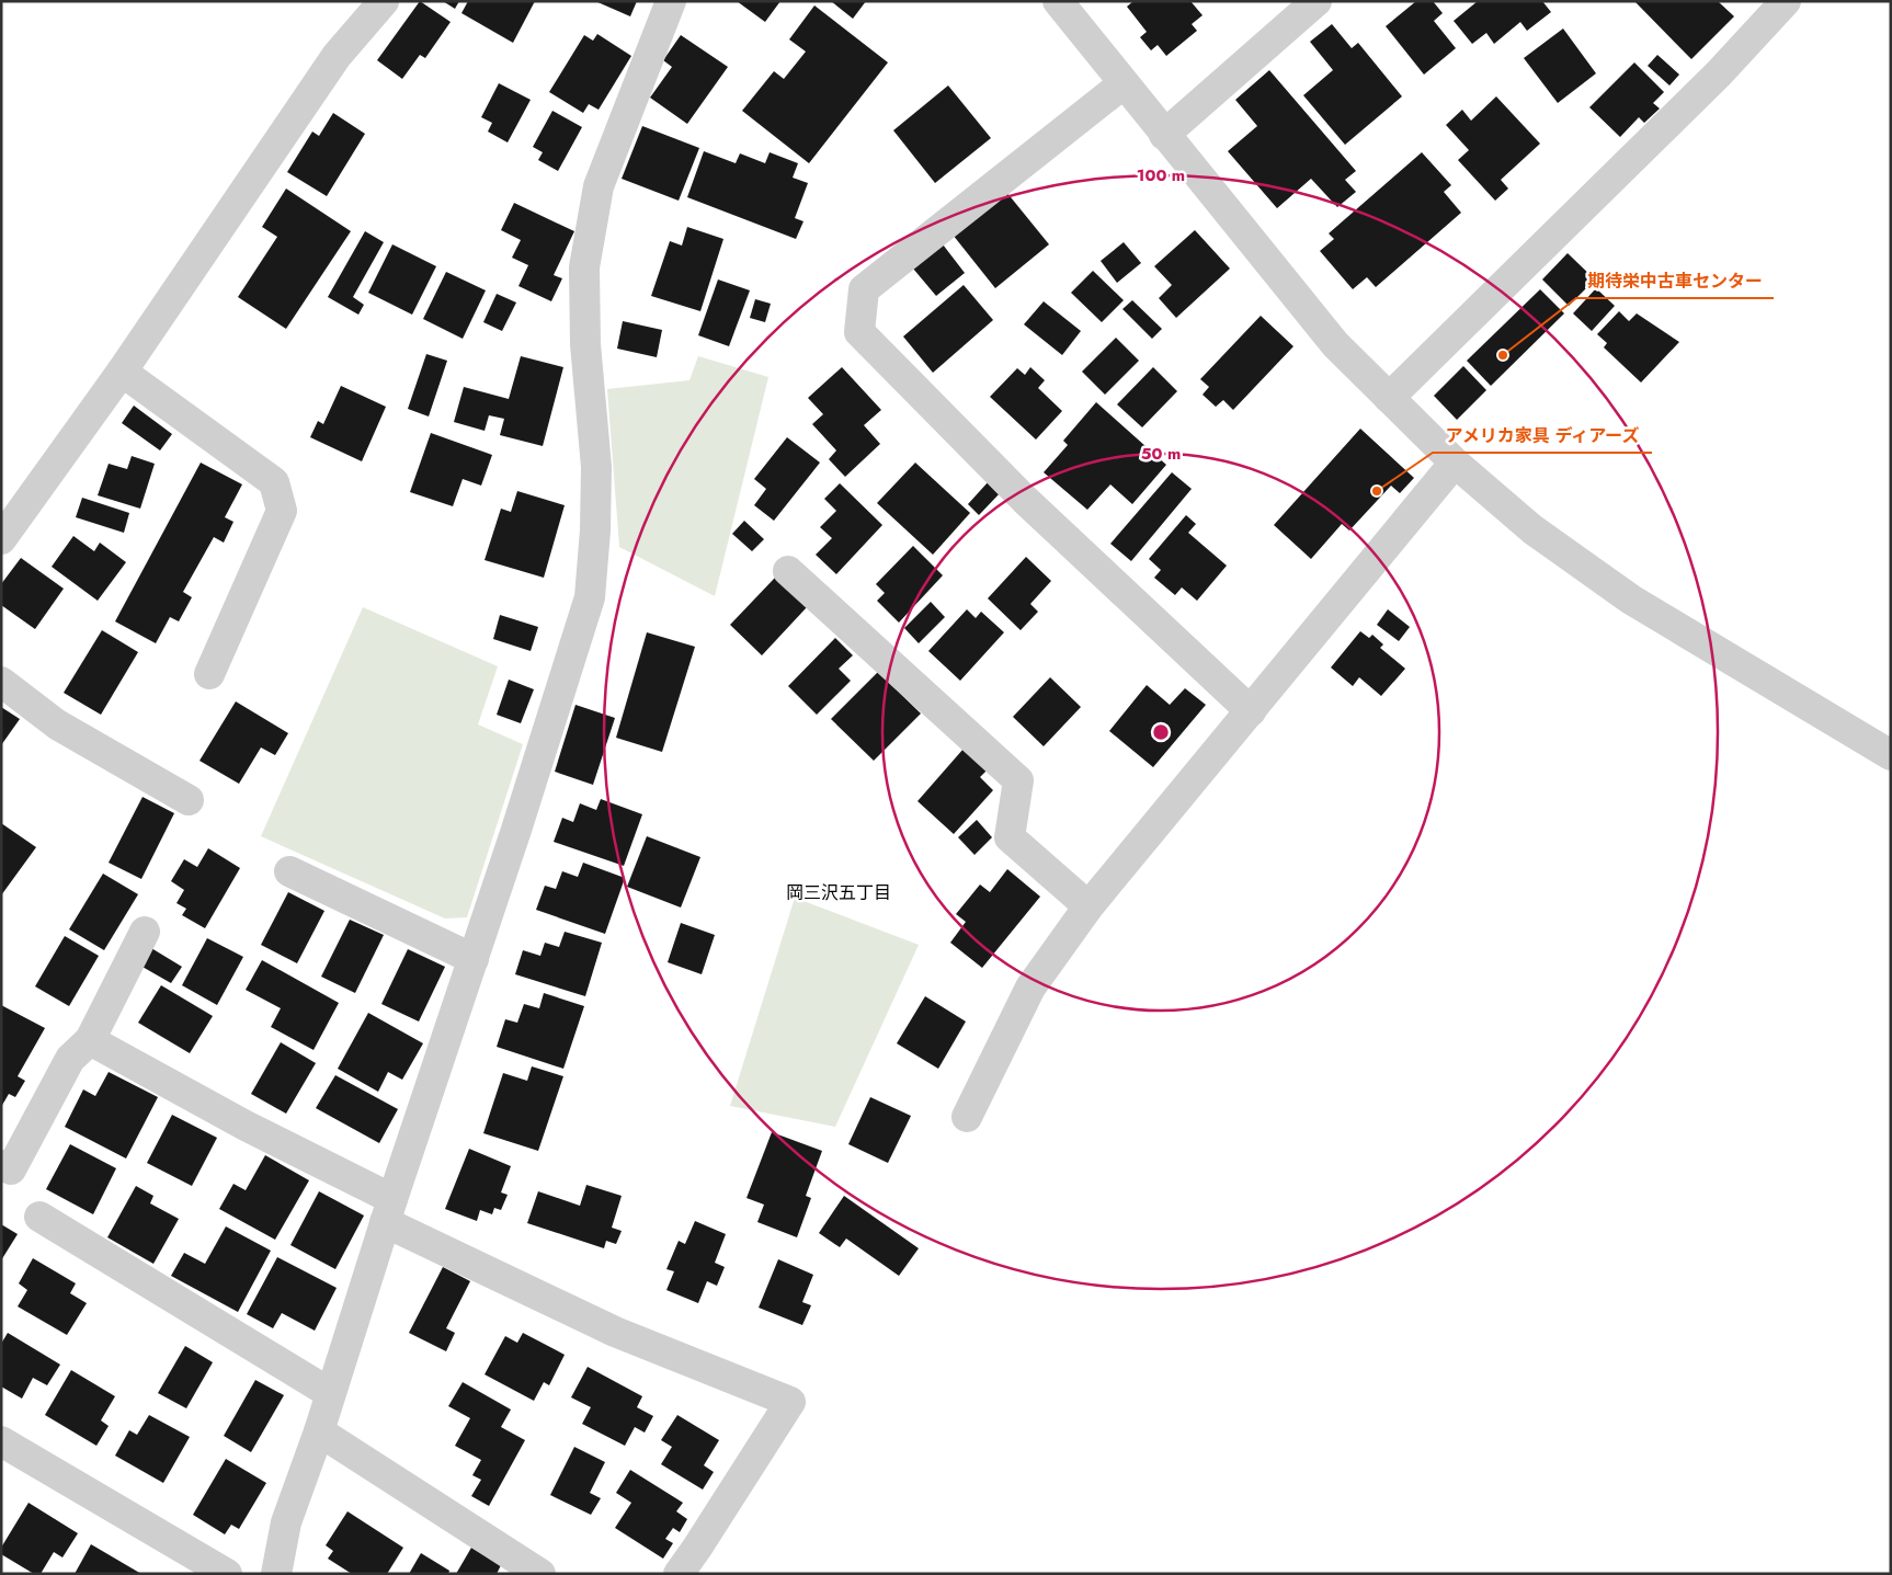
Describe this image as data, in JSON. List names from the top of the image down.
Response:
{
  "districts": ["岡三沢五丁目"],
  "places": ["期待栄中古車センター", "アメリカ家具 ディアーズ"],
  "rings": ["100 m", "50 m"]
}
